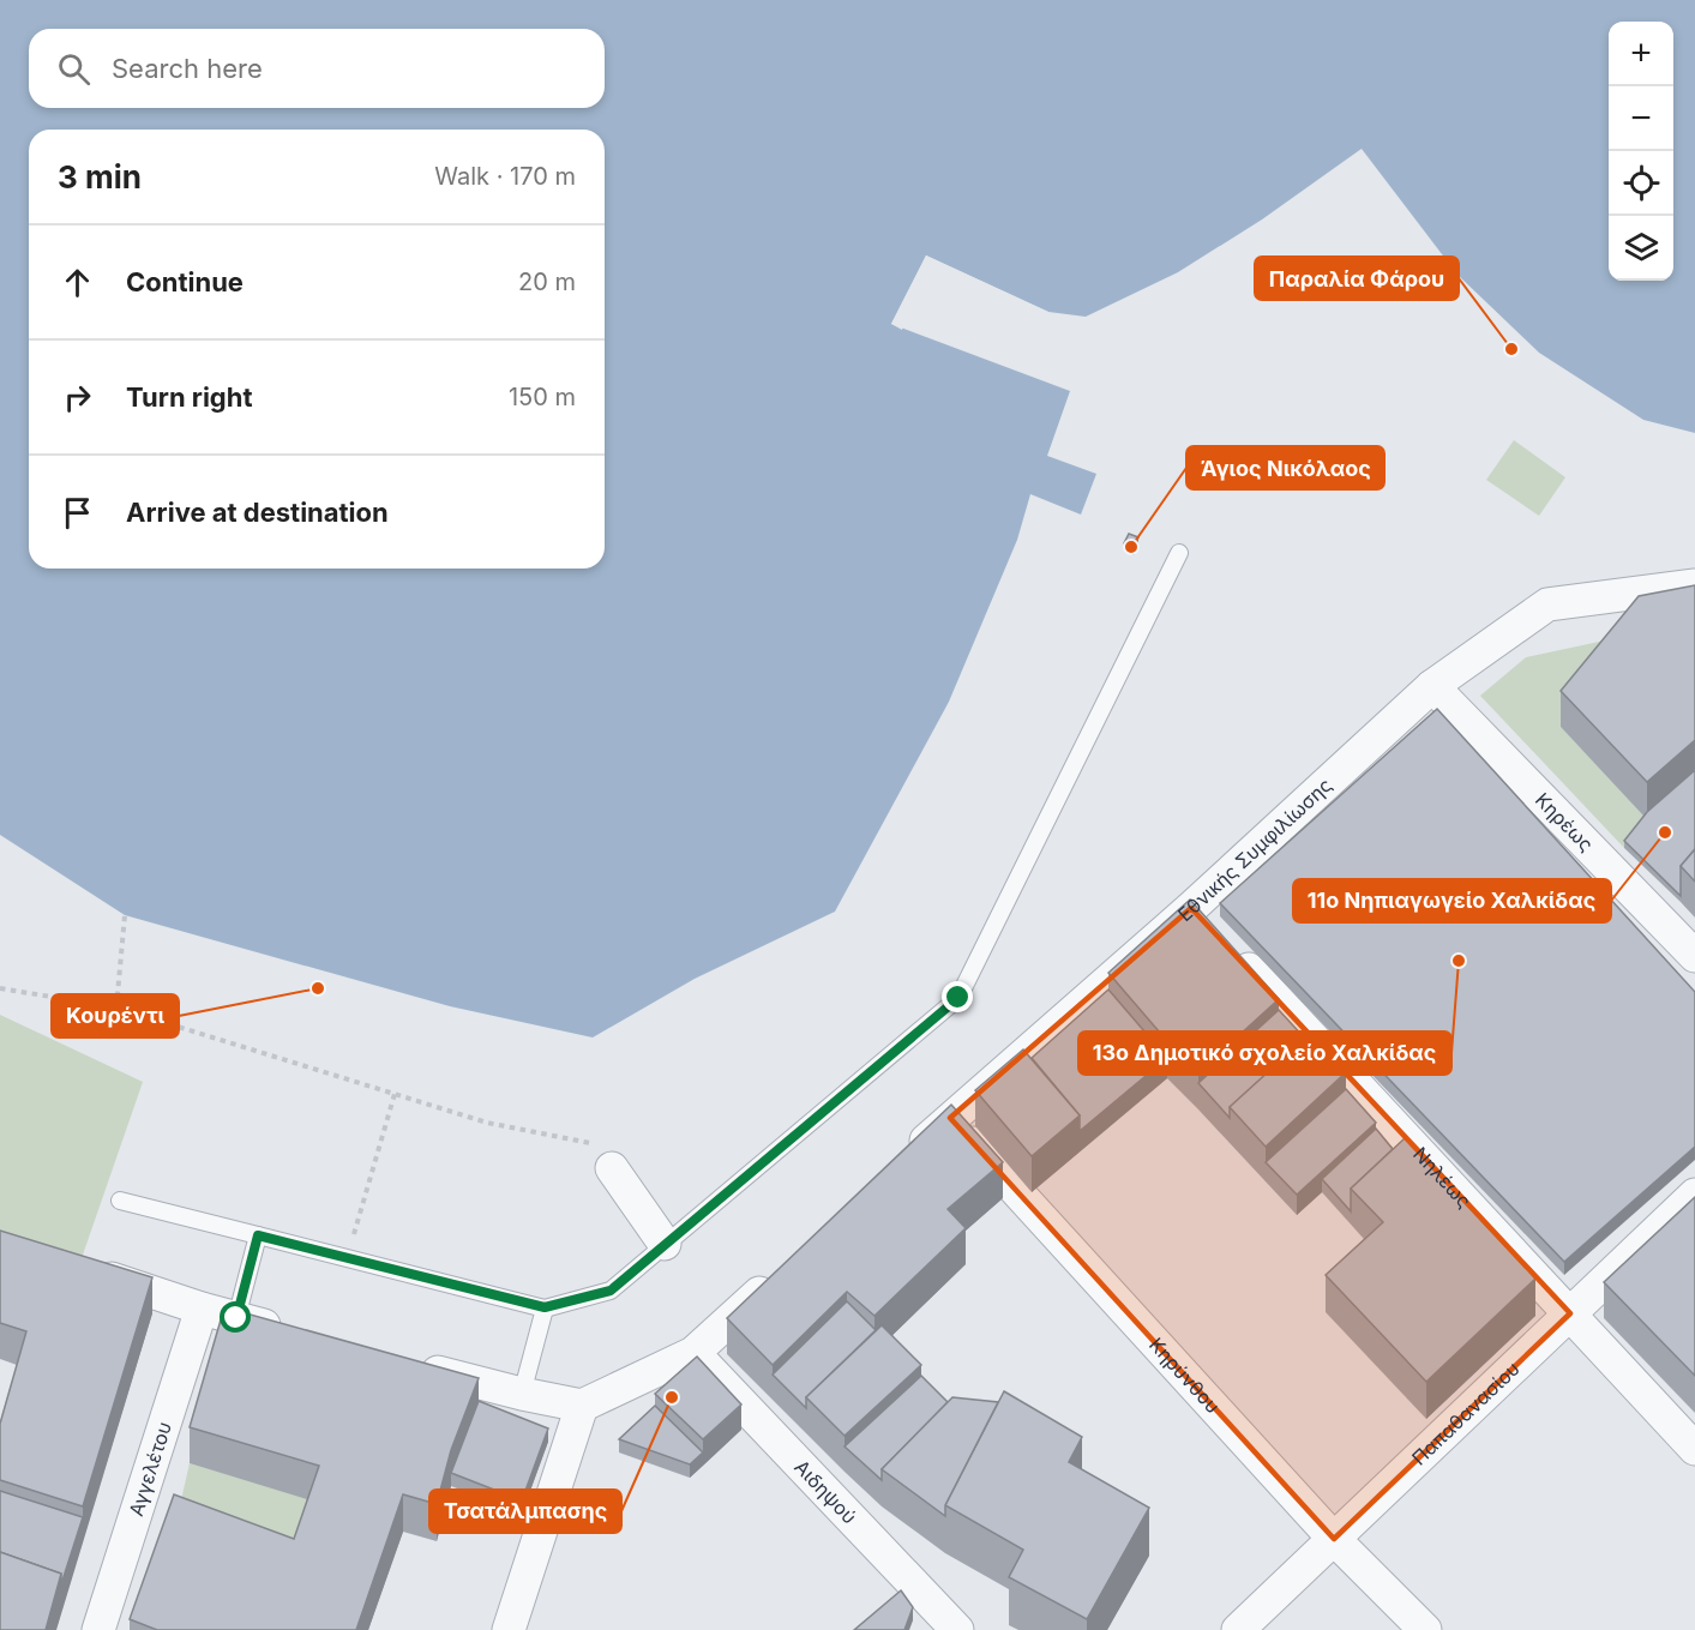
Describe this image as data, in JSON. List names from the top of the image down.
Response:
{
  "streets": {
    "street": [
      "Κηρέως",
      "Εθνικής Συμφιλίωσης",
      "Νηλέως",
      "Κηρύνθου",
      "Παπαθανασίου",
      "Αγγελέτου",
      "Αιδηψού"
    ]
  },
  "crossings": [
    ["Κηρέως", "Εθνικής Συμφιλίωσης"],
    ["Εθνικής Συμφιλίωσης", "Νηλέως"],
    ["Εθνικής Συμφιλίωσης", "Κηρύνθου"],
    ["Νηλέως", "Παπαθανασίου"],
    ["Κηρύνθου", "Παπαθανασίου"]
  ],
  "places": [
    "Παραλία Φάρου",
    "Άγιος Νικόλαος",
    "11ο Νηπιαγωγείο Χαλκίδας",
    "13ο Δημοτικό σχολείο Χαλκίδας",
    "Κουρέντι",
    "Τσατάλμπασης"
  ],
  "page": {
    "map_buttons": ["+", "−"],
    "search": "Search here",
    "heading": ["3 min", "Walk · 170 m"],
    "list": [
      ["Continue", "20 m"],
      ["Turn right", "150 m"],
      "Arrive at destination"
    ]
  }
}
